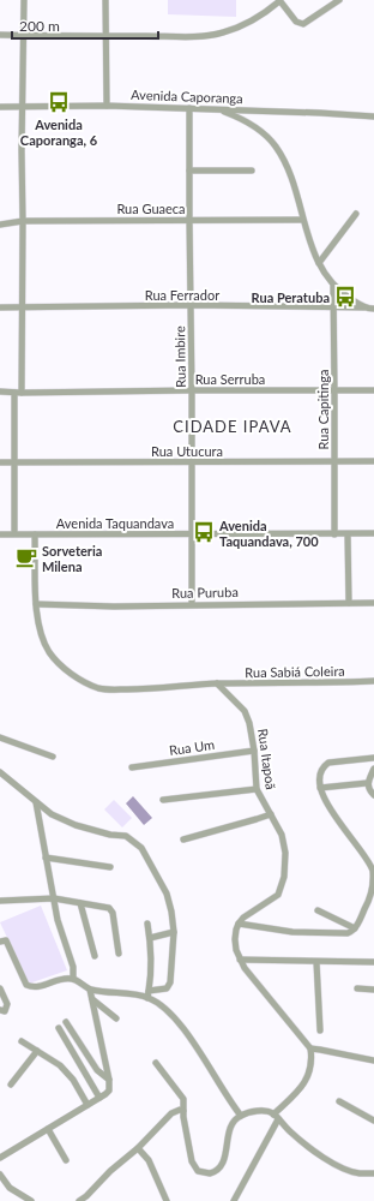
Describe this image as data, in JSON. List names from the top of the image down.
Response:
{
  "streets": {
    "street": [
      "Avenida Caporanga",
      "Rua Guaeca",
      "Rua Ferrador",
      "Rua Imbire",
      "Rua Serruba",
      "Rua Capitinga",
      "Rua Utucura",
      "Avenida Taquandava",
      "Rua Puruba",
      "Rua Sabiá Coleira",
      "Rua Um",
      "Rua Itapoã"
    ]
  },
  "crossings": [
    ["Avenida Caporanga", "Rua Imbire"],
    ["Rua Guaeca", "Rua Imbire"],
    ["Rua Ferrador", "Rua Imbire"],
    ["Rua Ferrador", "Rua Capitinga"],
    ["Rua Imbire", "Rua Serruba"],
    ["Rua Imbire", "Rua Utucura"],
    ["Rua Imbire", "Avenida Taquandava"],
    ["Rua Imbire", "Rua Puruba"],
    ["Rua Serruba", "Rua Capitinga"],
    ["Rua Capitinga", "Rua Utucura"],
    ["Rua Capitinga", "Avenida Taquandava"],
    ["Rua Sabiá Coleira", "Rua Itapoã"],
    ["Rua Um", "Rua Itapoã"]
  ],
  "districts": ["CIDADE IPAVA"],
  "places": {
    "bus stop": ["Avenida Caporanga, 6", "Rua Peratuba", "Avenida Taquandava, 700"],
    "cafe": ["Sorveteria Milena"]
  },
  "scale_bar": "200 m"
}
